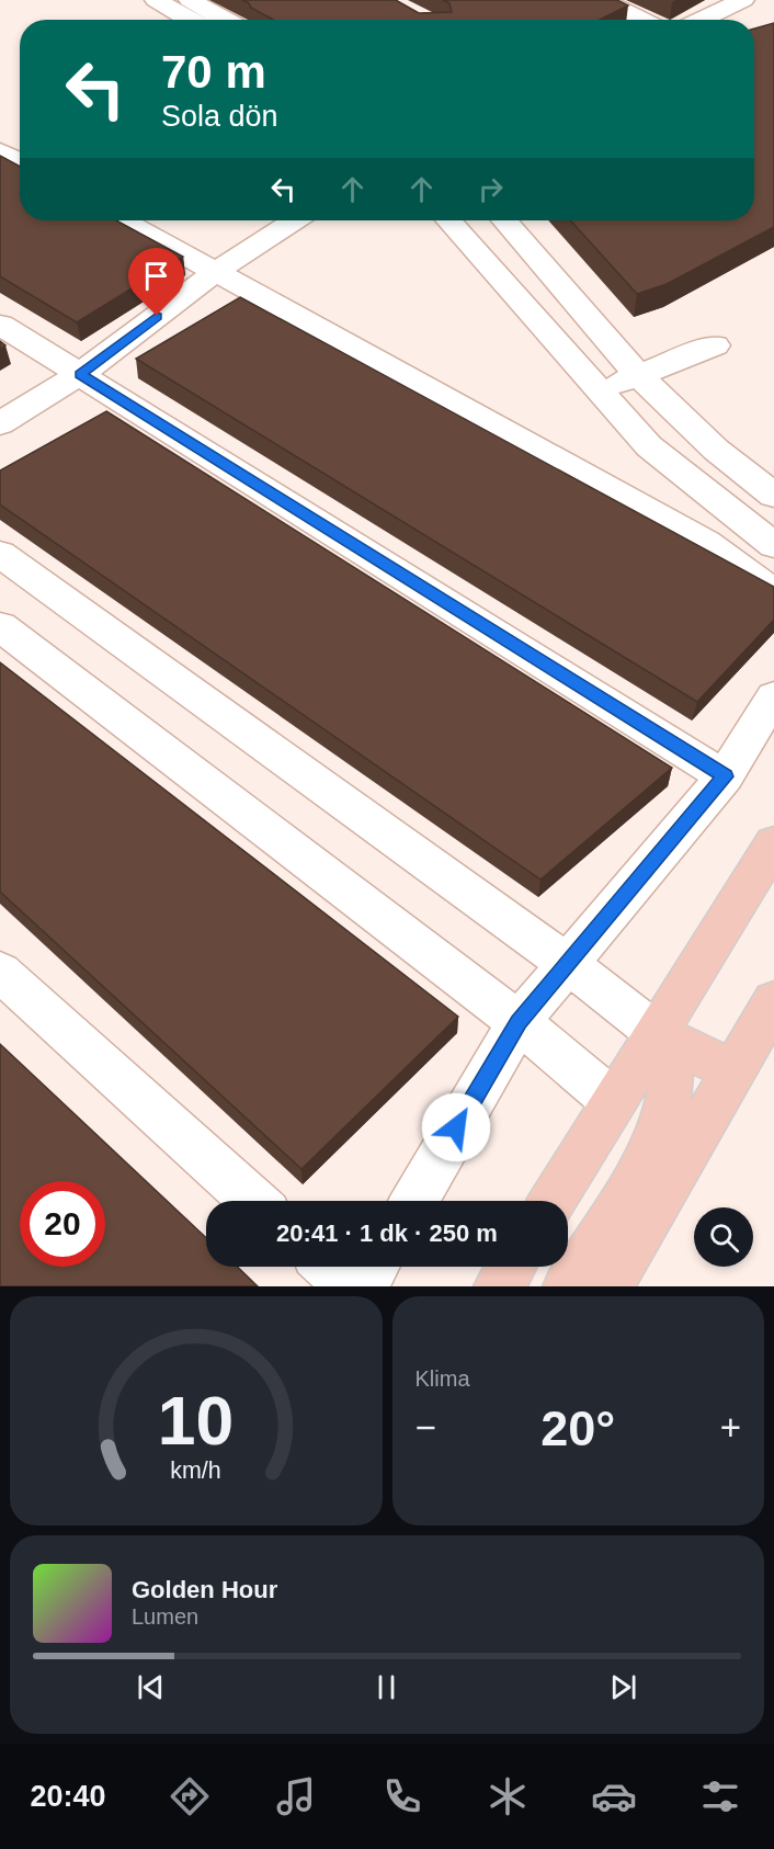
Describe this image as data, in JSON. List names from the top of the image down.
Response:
{
  "page": {
    "turn": ["70 m", "Sola dön"],
    "limit": "20",
    "trip": "20:41 · 1 dk · 250 m",
    "tile": "Klima",
    "heat": ["−", "20°", "+"],
    "song": ["Golden Hour", "Lumen"],
    "tabs": "20:40",
    "gauge": ["10", "km/h"]
  }
}
